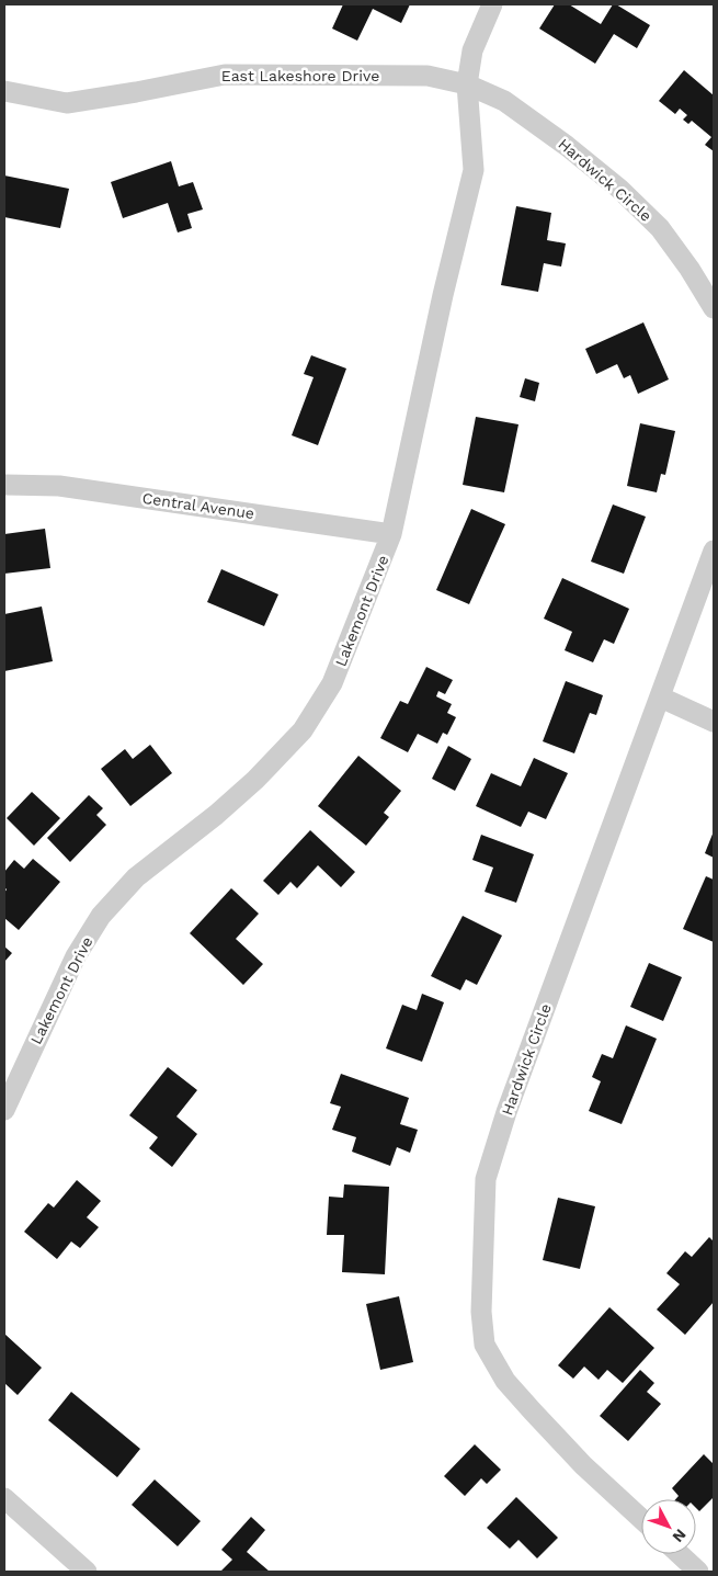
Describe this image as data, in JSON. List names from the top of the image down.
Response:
{
  "streets": {
    "street": [
      "East Lakeshore Drive",
      "Hardwick Circle",
      "Central Avenue",
      "Lakemont Drive"
    ]
  },
  "crossings": [
    ["East Lakeshore Drive", "Hardwick Circle"],
    ["East Lakeshore Drive", "Lakemont Drive"],
    ["Hardwick Circle", "Lakemont Drive"],
    ["Central Avenue", "Lakemont Drive"]
  ],
  "north": "bottom right"
}
